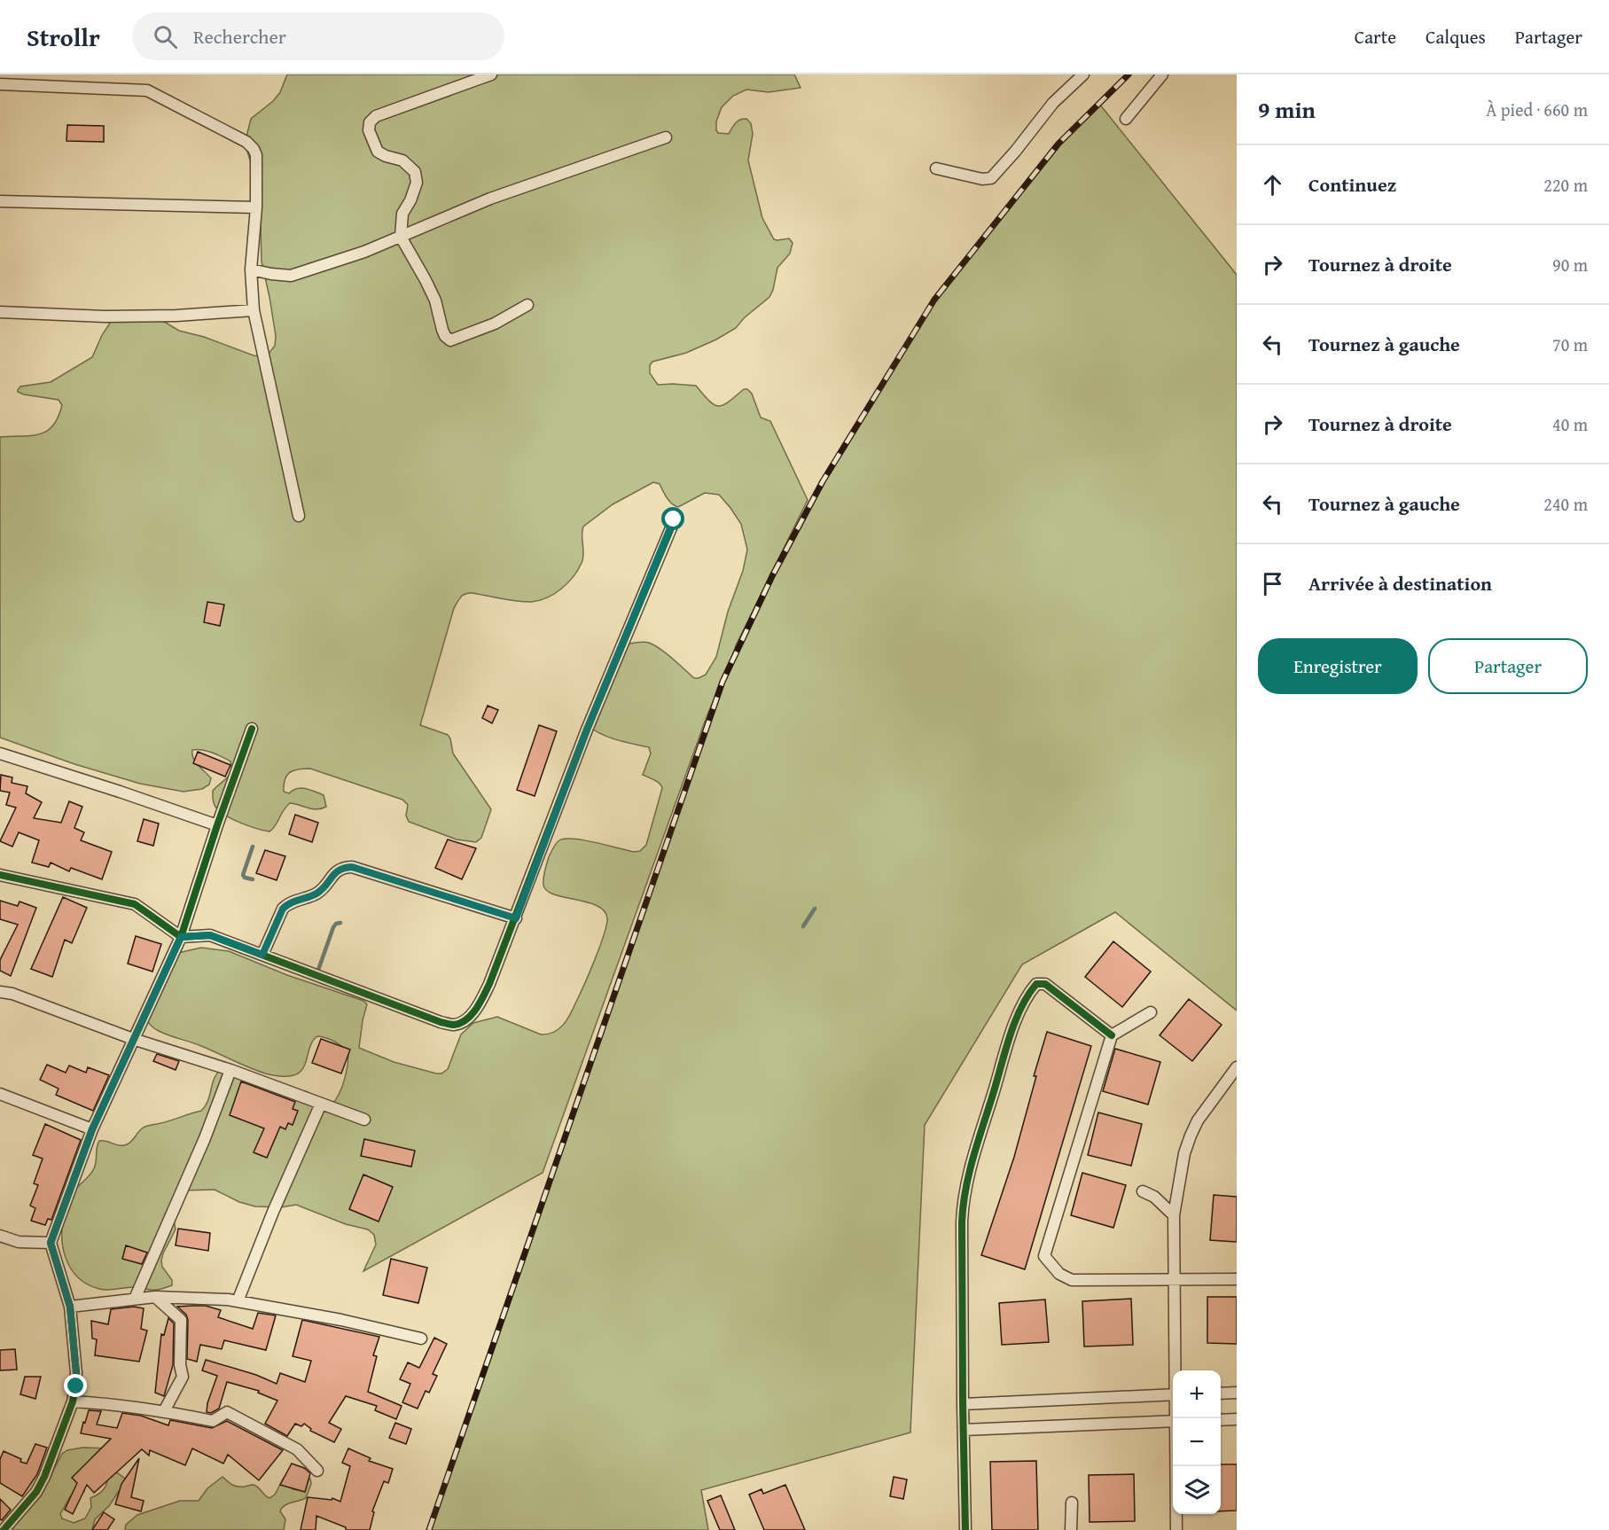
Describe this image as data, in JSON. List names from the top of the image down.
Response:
{
  "page": {
    "header": "Strollr",
    "search": "Rechercher",
    "nav": ["Carte", "Calques", "Partager"],
    "heading": ["9 min", "À pied · 660 m"],
    "list": [
      ["Continuez", "220 m"],
      ["Tournez à droite", "90 m"],
      ["Tournez à gauche", "70 m"],
      ["Tournez à droite", "40 m"],
      ["Tournez à gauche", "240 m"],
      "Arrivée à destination"
    ],
    "buttons": ["Enregistrer", "Partager"],
    "map_buttons": ["+", "−"]
  }
}
